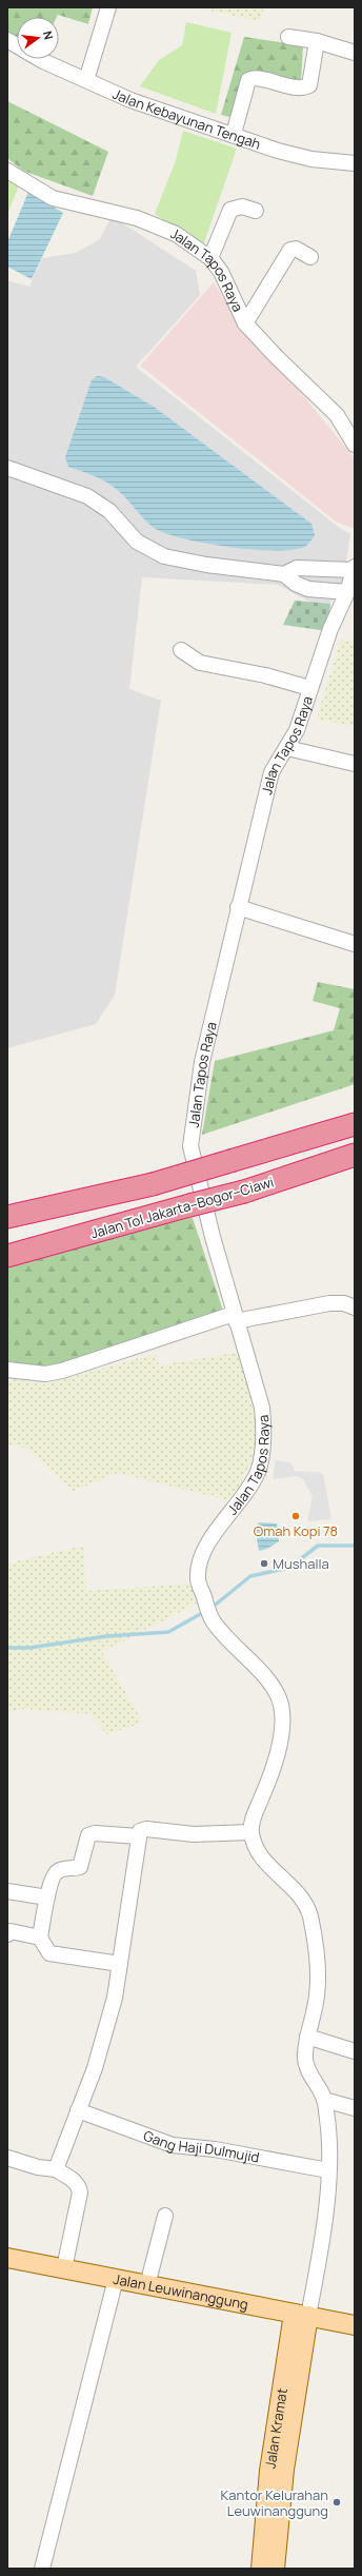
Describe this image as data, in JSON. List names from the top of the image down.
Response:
{
  "streets": {
    "highway": ["Jalan Tol Jakarta–Bogor–Ciawi"],
    "main road": ["Jalan Leuwinanggung", "Jalan Kramat"],
    "street": ["Jalan Kebayunan Tengah", "Jalan Tapos Raya", "Gang Haji Dulmujid"]
  },
  "crossings": [
    ["Jalan Leuwinanggung", "Jalan Kramat"]
  ],
  "places": ["Omah Kopi 78", "Mushalla", "Kantor Kelurahan Leuwinanggung"],
  "north": "right"
}
